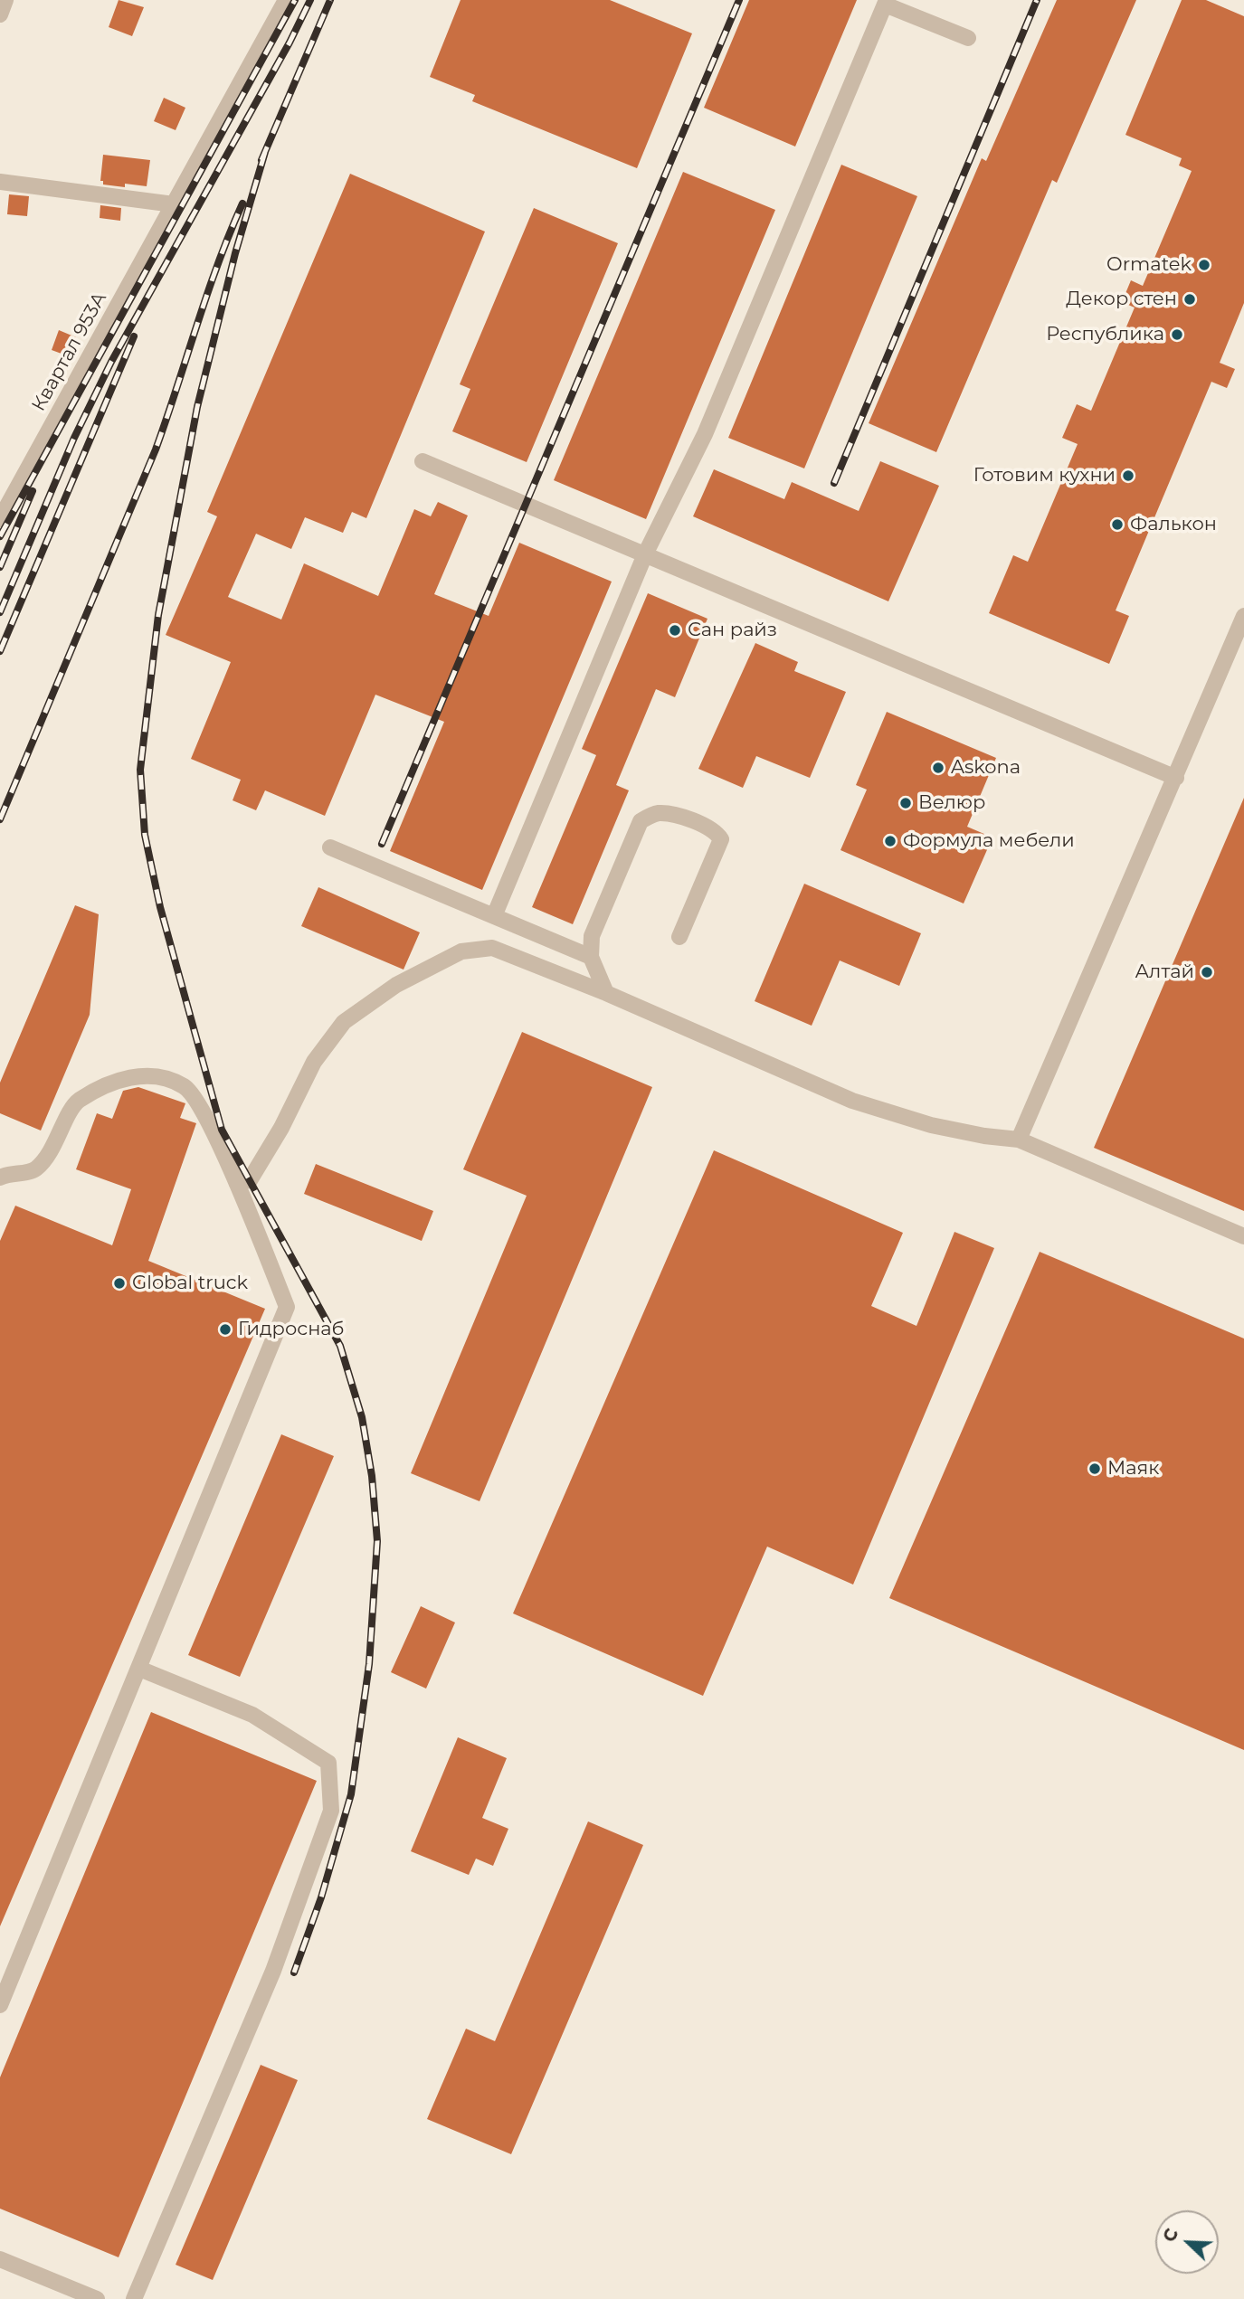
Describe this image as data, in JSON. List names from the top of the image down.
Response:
{
  "streets": {
    "street": ["Квартал 953А"]
  },
  "places": [
    "Ormatek",
    "Декор стен",
    "Республика",
    "Готовим кухни",
    "Фалькон",
    "Сан райз",
    "Askona",
    "Велюр",
    "Формула мебели",
    "Алтай",
    "Global truck",
    "Гидроснаб",
    "Маяк"
  ],
  "north": "top left"
}
